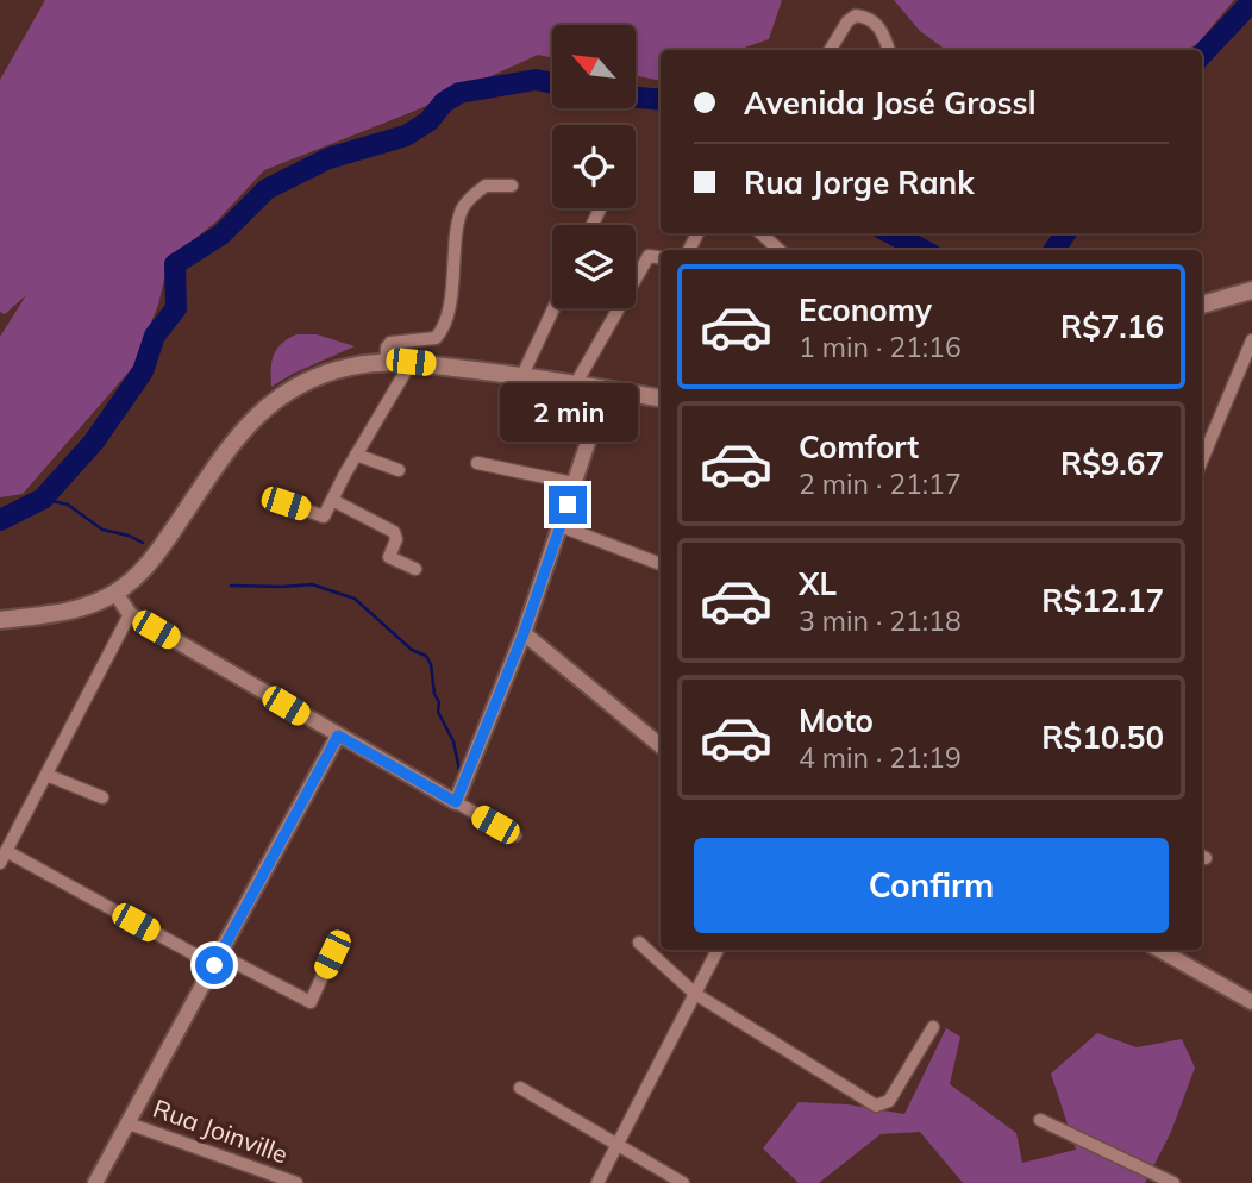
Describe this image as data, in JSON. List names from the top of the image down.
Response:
{
  "streets": {
    "street": ["Rua Joinville"]
  },
  "north": "top left",
  "page": {
    "banner": ["Avenida José Grossl", "Rua Jorge Rank"],
    "list": [
      {
        "name": "Economy",
        "note": "1 min · 21:16",
        "value": "R$7.16"
      },
      {
        "name": "Comfort",
        "note": "2 min · 21:17",
        "value": "R$9.67"
      },
      {
        "name": "XL",
        "note": "3 min · 21:18",
        "value": "R$12.17"
      },
      {
        "name": "Moto",
        "note": "4 min · 21:19",
        "value": "R$10.50"
      }
    ],
    "bubble": "2 min",
    "buttons": "Confirm"
  }
}
